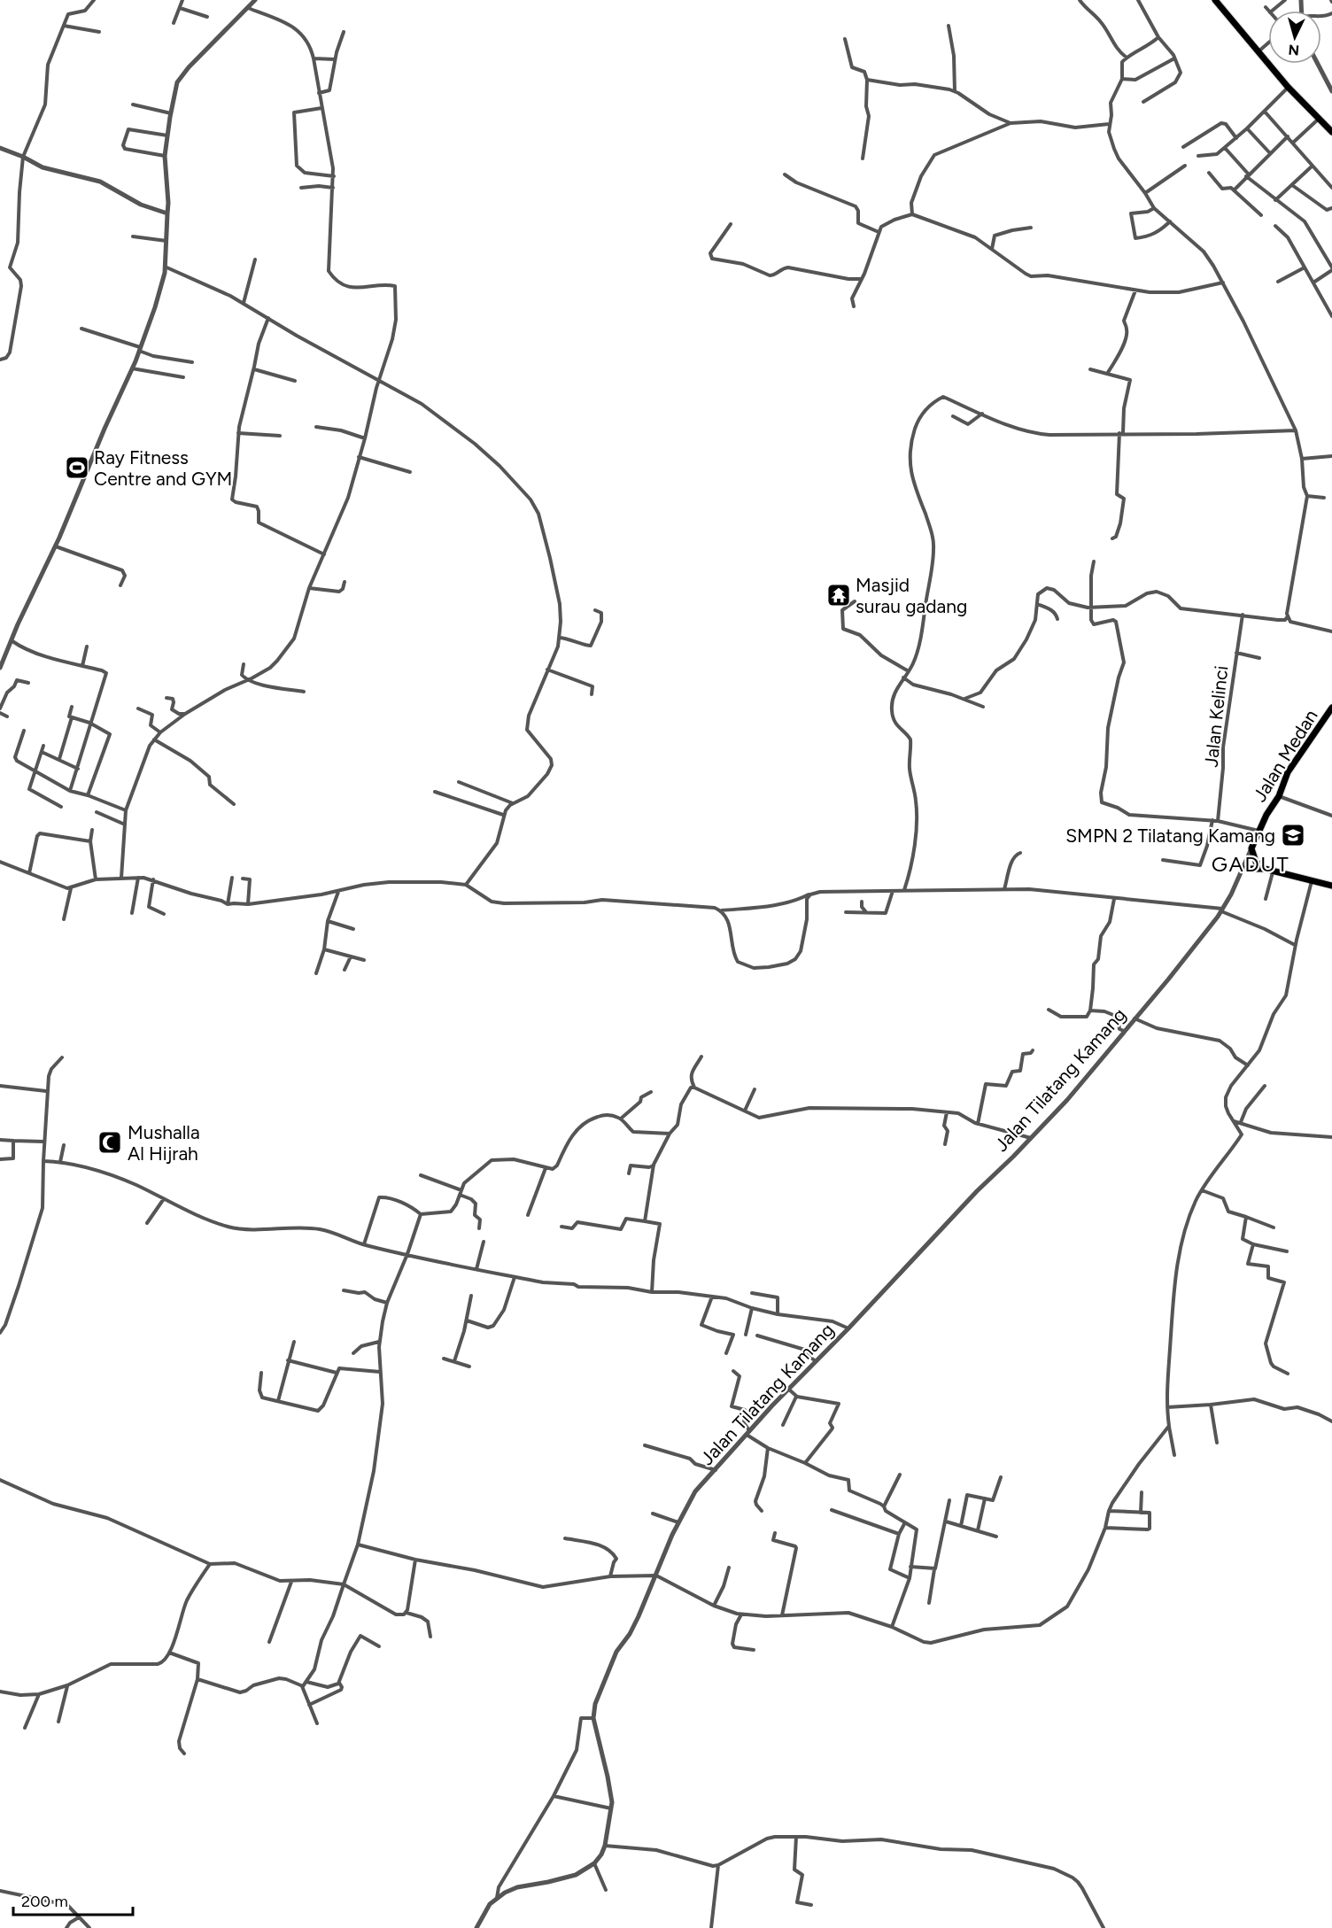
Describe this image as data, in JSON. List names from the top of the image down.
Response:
{
  "streets": {
    "highway": ["Jalan Medan"],
    "street": ["Jalan Kelinci", "Jalan Tilatang Kamang"]
  },
  "crossings": [
    ["Jalan Medan", "Jalan Tilatang Kamang"]
  ],
  "districts": ["GADUT"],
  "places": {
    "sports": ["Ray Fitness Centre and GYM"],
    "temple": ["Masjid surau gadang"],
    "school or university": ["SMPN 2 Tilatang Kamang"],
    "mosque": ["Mushalla Al Hijrah"]
  },
  "scale_bar": "200 m",
  "north": "bottom"
}
